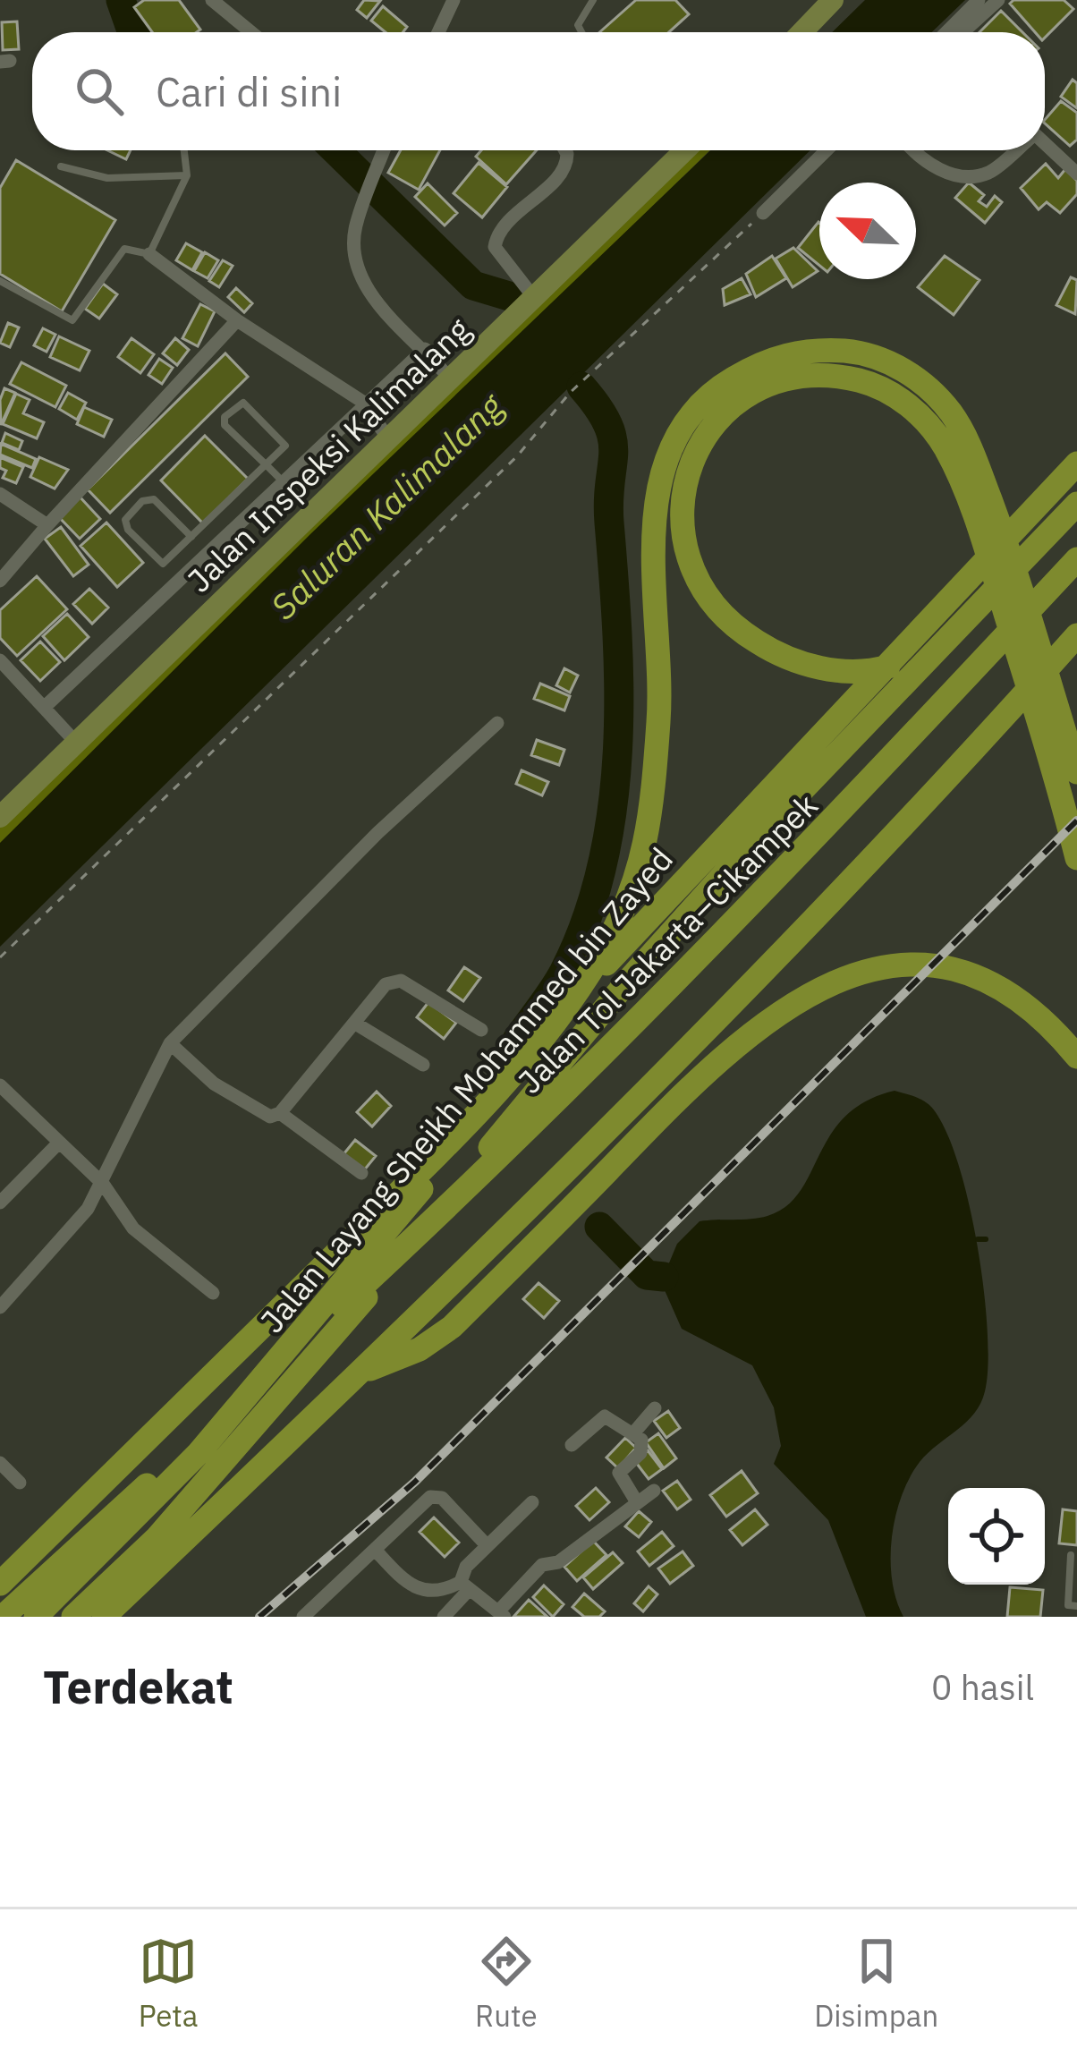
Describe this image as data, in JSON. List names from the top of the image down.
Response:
{
  "streets": {
    "highway": ["Jalan Tol Jakarta–Cikampek", "Jalan Layang Sheikh Mohammed bin Zayed"],
    "main road": ["Jalan Inspeksi Kalimalang"]
  },
  "water": ["Saluran Kalimalang"],
  "north": "top left",
  "page": {
    "search": "Cari di sini",
    "heading": ["Terdekat", "0 hasil"],
    "nav": ["Peta", "Rute", "Disimpan"]
  }
}
